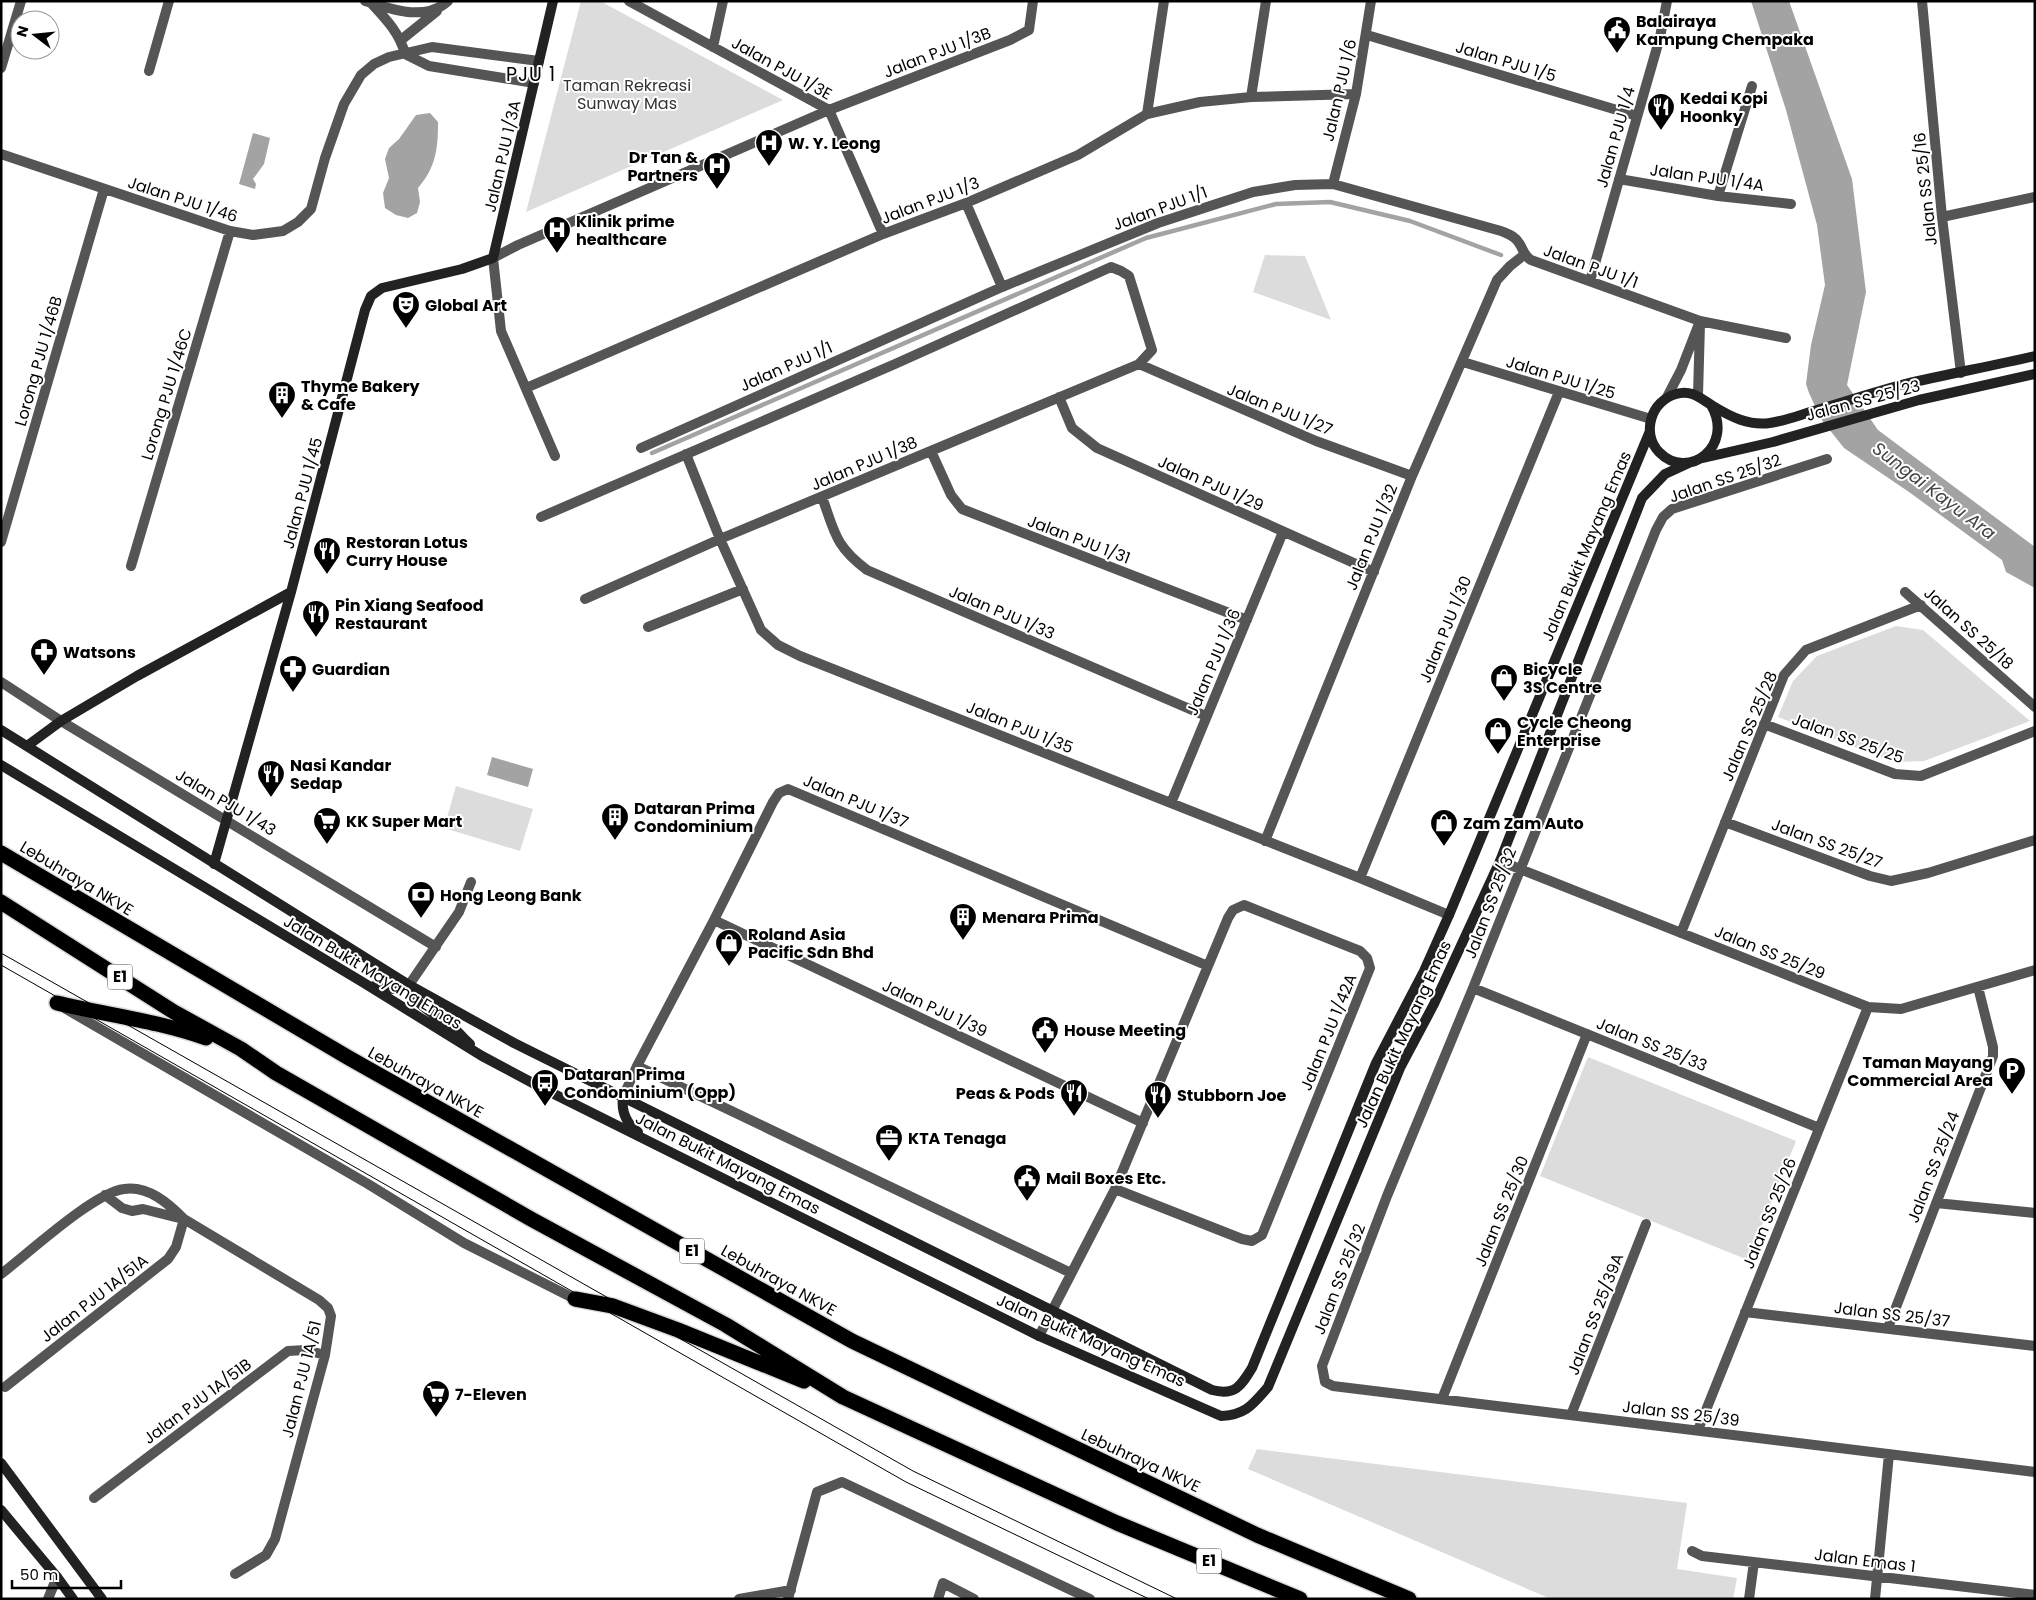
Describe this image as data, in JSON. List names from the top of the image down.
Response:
{
  "streets": {
    "highway": ["Lebuhraya NKVE", "E1"],
    "main road": [
      "Jalan PJU 1/3A",
      "Jalan SS 25/23",
      "Jalan PJU 1/45",
      "Jalan Bukit Mayang Emas"
    ],
    "street": [
      "Jalan PJU 1/3B",
      "Jalan PJU 1/5",
      "Jalan PJU 1/3E",
      "Jalan PJU 1/6",
      "Jalan PJU 1/4",
      "Jalan PJU 1/4A",
      "Jalan SS 25/16",
      "Jalan PJU 1/46",
      "Jalan PJU 1/3",
      "Jalan PJU 1/1",
      "Lorong PJU 1/46B",
      "Jalan PJU 1/25",
      "Lorong PJU 1/46C",
      "Jalan PJU 1/27",
      "Jalan PJU 1/38",
      "Jalan SS 25/32",
      "Jalan PJU 1/29",
      "Jalan PJU 1/32",
      "Jalan PJU 1/31",
      "Jalan PJU 1/33",
      "Jalan SS 25/18",
      "Jalan PJU 1/30",
      "Jalan PJU 1/36",
      "Jalan SS 25/28",
      "Jalan PJU 1/35",
      "Jalan SS 25/25",
      "Jalan PJU 1/37",
      "Jalan PJU 1/43",
      "Jalan SS 25/27",
      "Jalan SS 25/29",
      "Jalan PJU 1/39",
      "Jalan PJU 1/42A",
      "Jalan SS 25/33",
      "Jalan SS 25/24",
      "Jalan SS 25/30",
      "Jalan SS 25/26",
      "Jalan PJU 1A/51A",
      "Jalan SS 25/39A",
      "Jalan SS 25/37",
      "Jalan PJU 1A/51",
      "Jalan PJU 1A/51B",
      "Jalan SS 25/39",
      "Jalan Emas 1"
    ]
  },
  "crossings": [
    ["Jalan PJU 1/3B", "Jalan PJU 1/3E"],
    ["Jalan PJU 1/5", "Jalan PJU 1/6"],
    ["Jalan PJU 1/5", "Jalan PJU 1/4"],
    ["Jalan PJU 1/3E", "Jalan PJU 1/3"],
    ["Jalan PJU 1/6", "Jalan PJU 1/3"],
    ["Jalan PJU 1/6", "Jalan PJU 1/1"],
    ["Jalan PJU 1/4", "Jalan PJU 1/4A"],
    ["Jalan PJU 1/4", "Jalan PJU 1/1"],
    ["Jalan PJU 1/3A", "Jalan PJU 1/46"],
    ["Jalan PJU 1/3A", "Jalan PJU 1/45"],
    ["Jalan SS 25/16", "Jalan SS 25/23"],
    ["Jalan PJU 1/46", "Lorong PJU 1/46B"],
    ["Jalan PJU 1/46", "Lorong PJU 1/46C"],
    ["Jalan PJU 1/1", "Jalan PJU 1/32"],
    ["Jalan PJU 1/25", "Jalan SS 25/23"],
    ["Jalan PJU 1/25", "Jalan PJU 1/32"],
    ["Jalan PJU 1/25", "Jalan Bukit Mayang Emas"],
    ["Jalan PJU 1/25", "Jalan PJU 1/30"],
    ["Jalan SS 25/23", "Jalan Bukit Mayang Emas"],
    ["Jalan PJU 1/27", "Jalan PJU 1/38"],
    ["Jalan PJU 1/27", "Jalan PJU 1/32"],
    ["Jalan PJU 1/38", "Jalan PJU 1/29"],
    ["Jalan PJU 1/38", "Jalan PJU 1/31"],
    ["Jalan PJU 1/38", "Jalan PJU 1/33"],
    ["Jalan PJU 1/38", "Jalan PJU 1/35"],
    ["Jalan SS 25/32", "Jalan SS 25/29"],
    ["Jalan SS 25/32", "Jalan SS 25/33"],
    ["Jalan SS 25/32", "Jalan SS 25/39"],
    ["Jalan PJU 1/29", "Jalan PJU 1/32"],
    ["Jalan PJU 1/29", "Jalan PJU 1/36"],
    ["Jalan PJU 1/45", "Jalan Bukit Mayang Emas"],
    ["Jalan PJU 1/45", "Jalan PJU 1/43"],
    ["Jalan PJU 1/32", "Jalan PJU 1/35"],
    ["Jalan PJU 1/31", "Jalan PJU 1/36"],
    ["Jalan Bukit Mayang Emas", "Jalan PJU 1/35"],
    ["Jalan Bukit Mayang Emas", "Jalan PJU 1/37"],
    ["Jalan Bukit Mayang Emas", "Jalan SS 25/29"],
    ["Jalan PJU 1/33", "Jalan PJU 1/36"],
    ["Jalan SS 25/18", "Jalan SS 25/28"],
    ["Jalan PJU 1/30", "Jalan PJU 1/35"],
    ["Jalan PJU 1/36", "Jalan PJU 1/35"],
    ["Jalan SS 25/28", "Jalan SS 25/25"],
    ["Jalan SS 25/28", "Jalan SS 25/27"],
    ["Jalan SS 25/28", "Jalan SS 25/29"],
    ["Jalan PJU 1/37", "Jalan PJU 1/39"],
    ["Jalan PJU 1/37", "Jalan PJU 1/42A"],
    ["Jalan SS 25/29", "Jalan SS 25/24"],
    ["Jalan SS 25/29", "Jalan SS 25/26"],
    ["Jalan SS 25/33", "Jalan SS 25/30"],
    ["Jalan SS 25/33", "Jalan SS 25/26"],
    ["Jalan SS 25/24", "Jalan SS 25/37"],
    ["Jalan SS 25/30", "Jalan SS 25/39"],
    ["Jalan SS 25/26", "Jalan SS 25/37"],
    ["Jalan SS 25/26", "Jalan SS 25/39"],
    ["Jalan PJU 1A/51A", "Jalan PJU 1A/51"],
    ["Jalan SS 25/39A", "Jalan SS 25/39"],
    ["Jalan PJU 1A/51", "Jalan PJU 1A/51B"]
  ],
  "districts": ["PJU 1"],
  "water": ["Sungai Kayu Ara"],
  "parks": ["Taman Rekreasi Sunway Mas"],
  "places": {
    "public building": ["Balairaya Kampung Chempaka", "House Meeting", "Mail Boxes Etc."],
    "restaurant": [
      "Kedai Kopi Hoonky",
      "Restoran Lotus Curry House",
      "Pin Xiang Seafood Restaurant",
      "Nasi Kandar Sedap",
      "Peas & Pods",
      "Stubborn Joe"
    ],
    "hospital": ["W. Y. Leong", "Dr Tan & Partners", "Klinik prime healthcare"],
    "theatre": ["Global Art"],
    "building": ["Thyme Bakery & Cafe", "Dataran Prima Condominium", "Menara Prima"],
    "pharmacy": ["Watsons", "Guardian"],
    "shop": [
      "Bicycle 3S Centre",
      "Cycle Cheong Enterprise",
      "Zam Zam Auto",
      "Roland Asia Pacific Sdn Bhd"
    ],
    "supermarket": ["KK Super Mart", "7-Eleven"],
    "bank": ["Hong Leong Bank"],
    "parking": ["Taman Mayang Commercial Area"],
    "bus stop": ["Dataran Prima Condominium (Opp)"],
    "office": ["KTA Tenaga"]
  },
  "scale_bar": "50 m",
  "north": "left"
}
